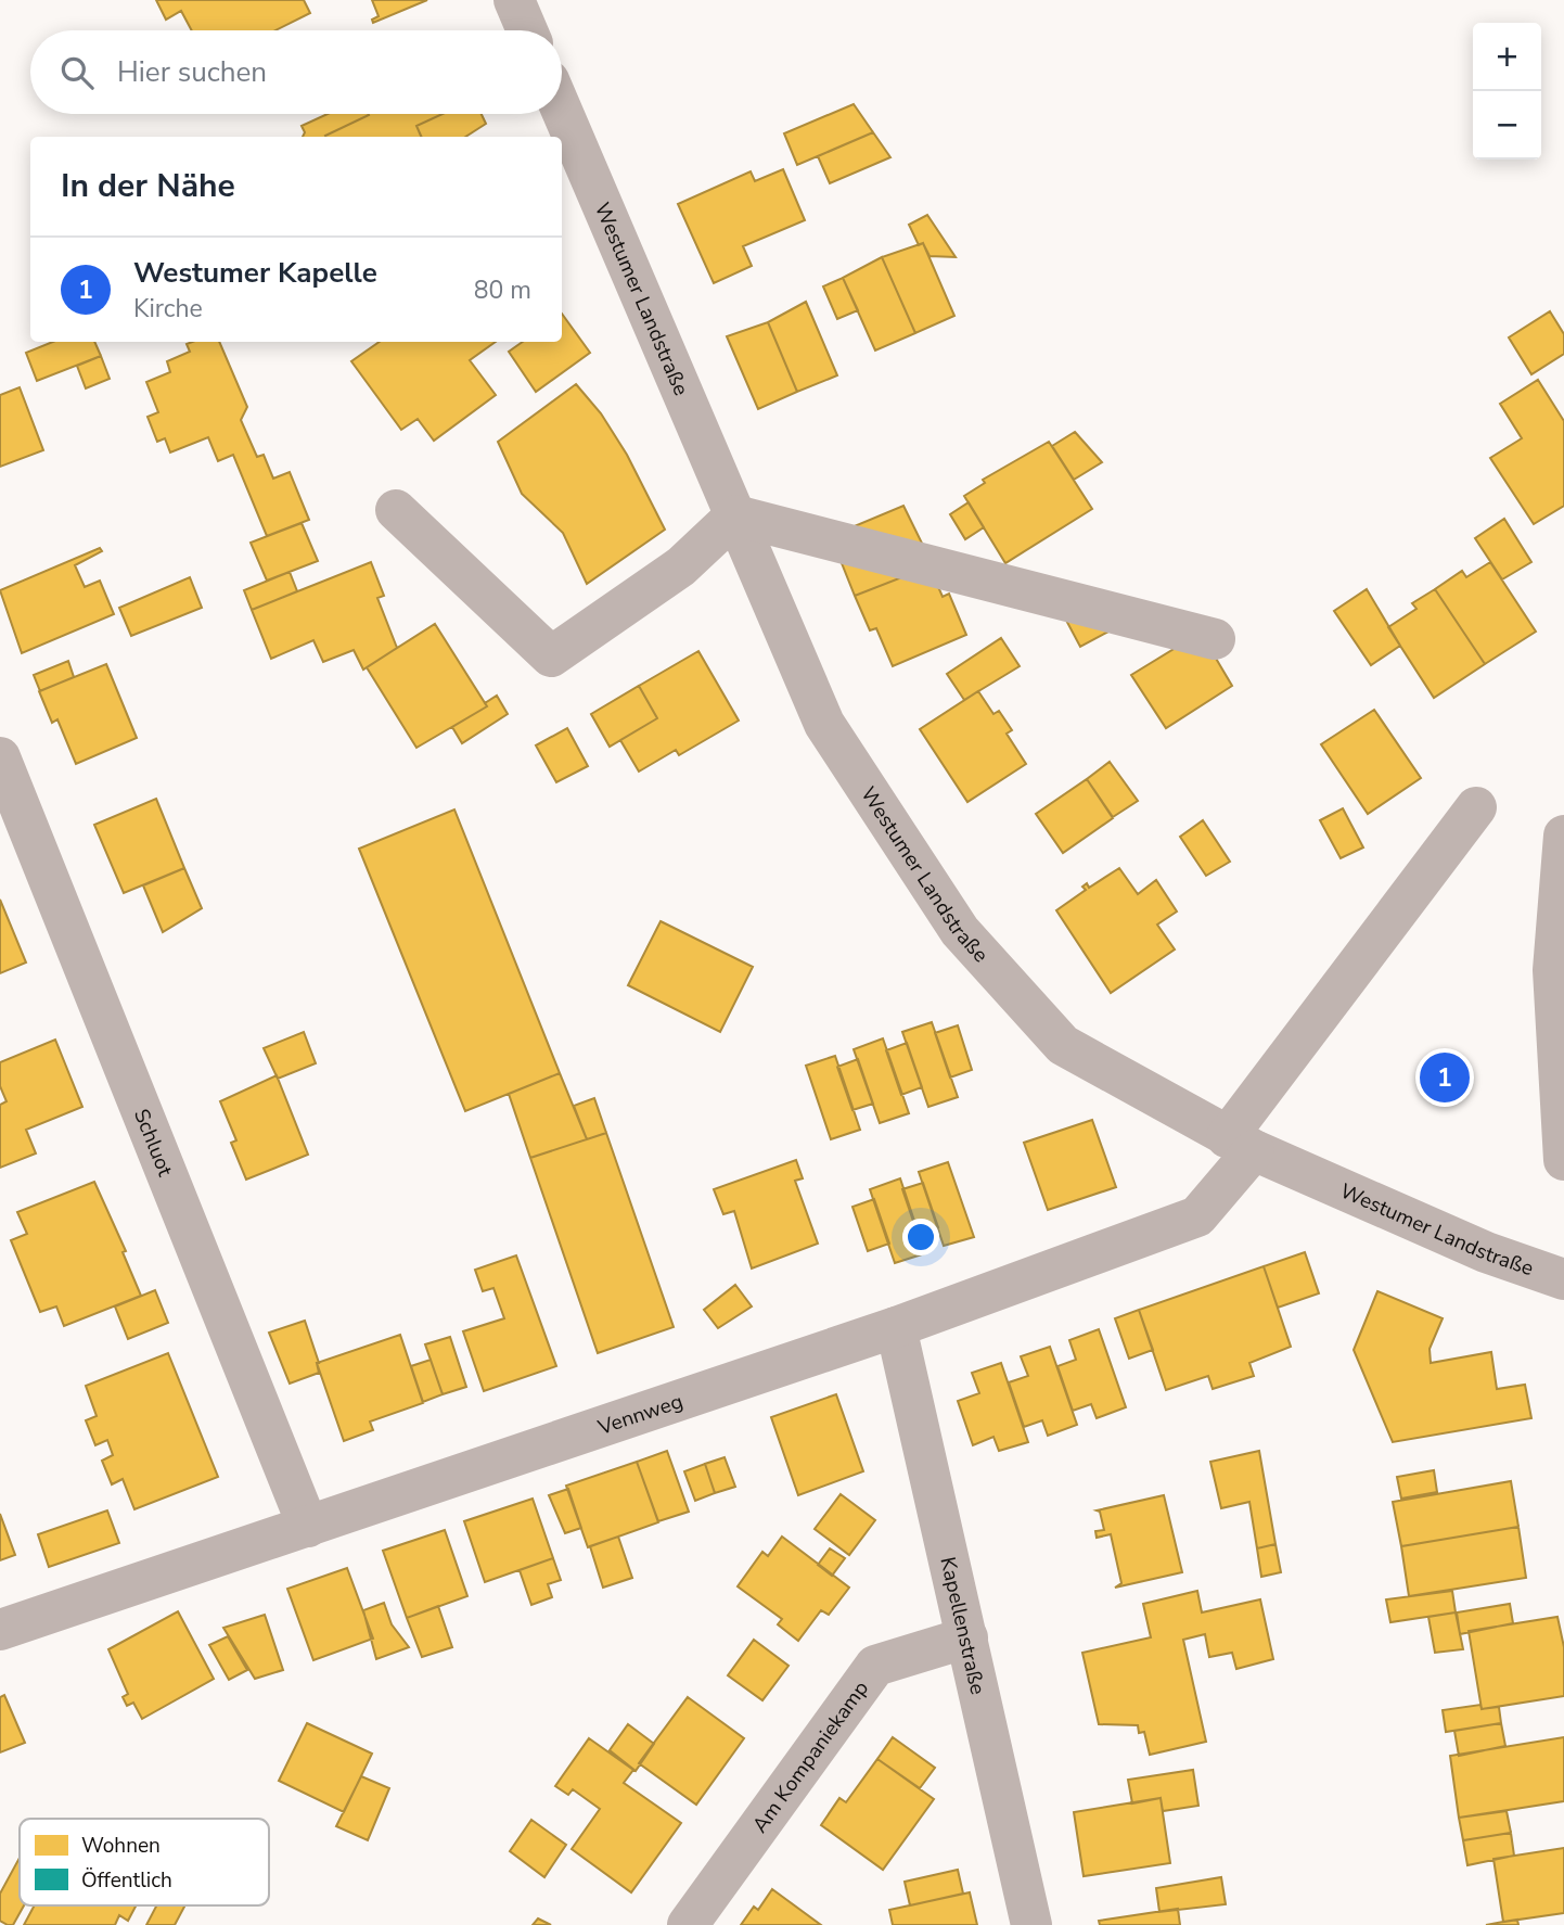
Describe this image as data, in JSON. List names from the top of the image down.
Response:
{
  "streets": {
    "street": [
      "Westumer Landstraße",
      "Schluot",
      "Vennweg",
      "Kapellenstraße",
      "Am Kompaniekamp"
    ]
  },
  "crossings": [
    ["Westumer Landstraße", "Vennweg"],
    ["Schluot", "Vennweg"],
    ["Vennweg", "Kapellenstraße"],
    ["Kapellenstraße", "Am Kompaniekamp"]
  ],
  "legend": ["Wohnen", "Öffentlich"],
  "page": {
    "map_buttons": ["+", "−"],
    "search": "Hier suchen",
    "heading": "In der Nähe",
    "list": [
      {
        "mark": "1",
        "name": "Westumer Kapelle",
        "note": "Kirche",
        "value": "80 m"
      }
    ],
    "pins": "1"
  }
}
